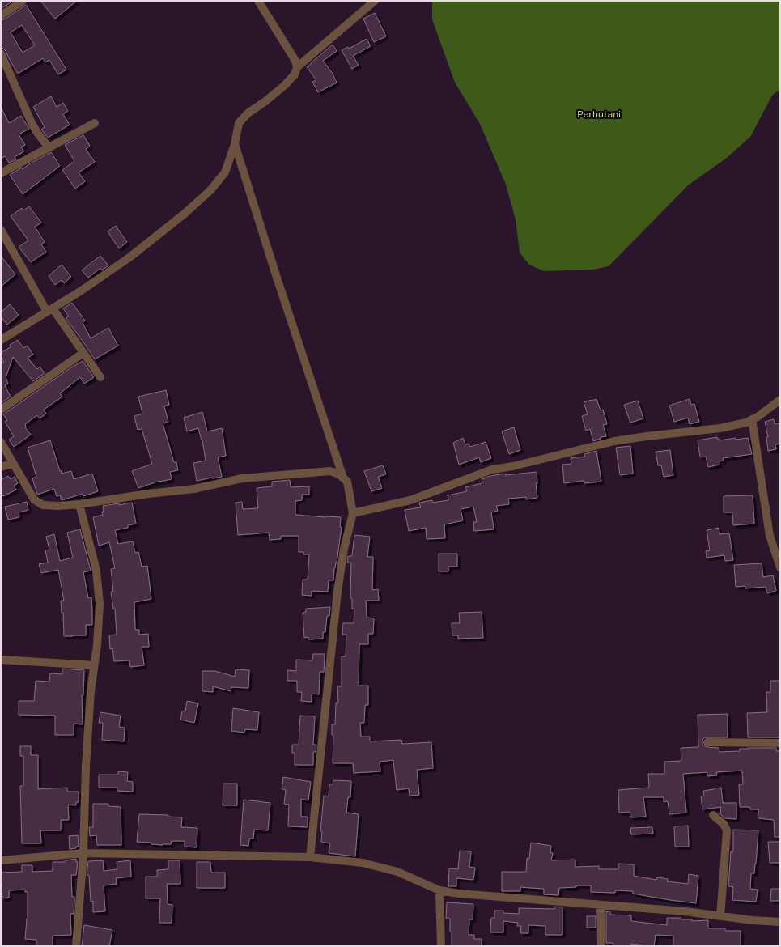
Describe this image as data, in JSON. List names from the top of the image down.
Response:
{
  "parks": ["Perhutani"]
}
